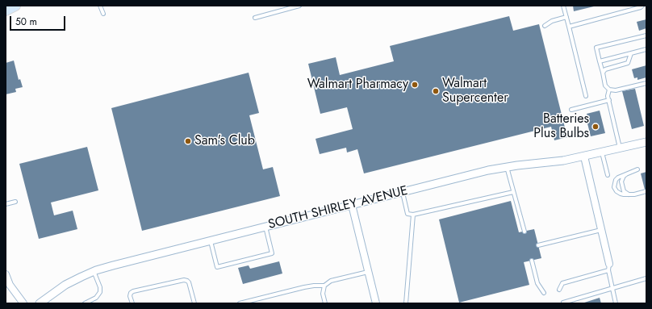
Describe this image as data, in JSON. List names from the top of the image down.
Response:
{
  "streets": {
    "street": ["SOUTH SHIRLEY AVENUE"]
  },
  "places": [
    "Walmart Pharmacy",
    "Walmart Supercenter",
    "Batteries Plus Bulbs",
    "Sam's Club"
  ],
  "scale_bar": "50 m"
}
